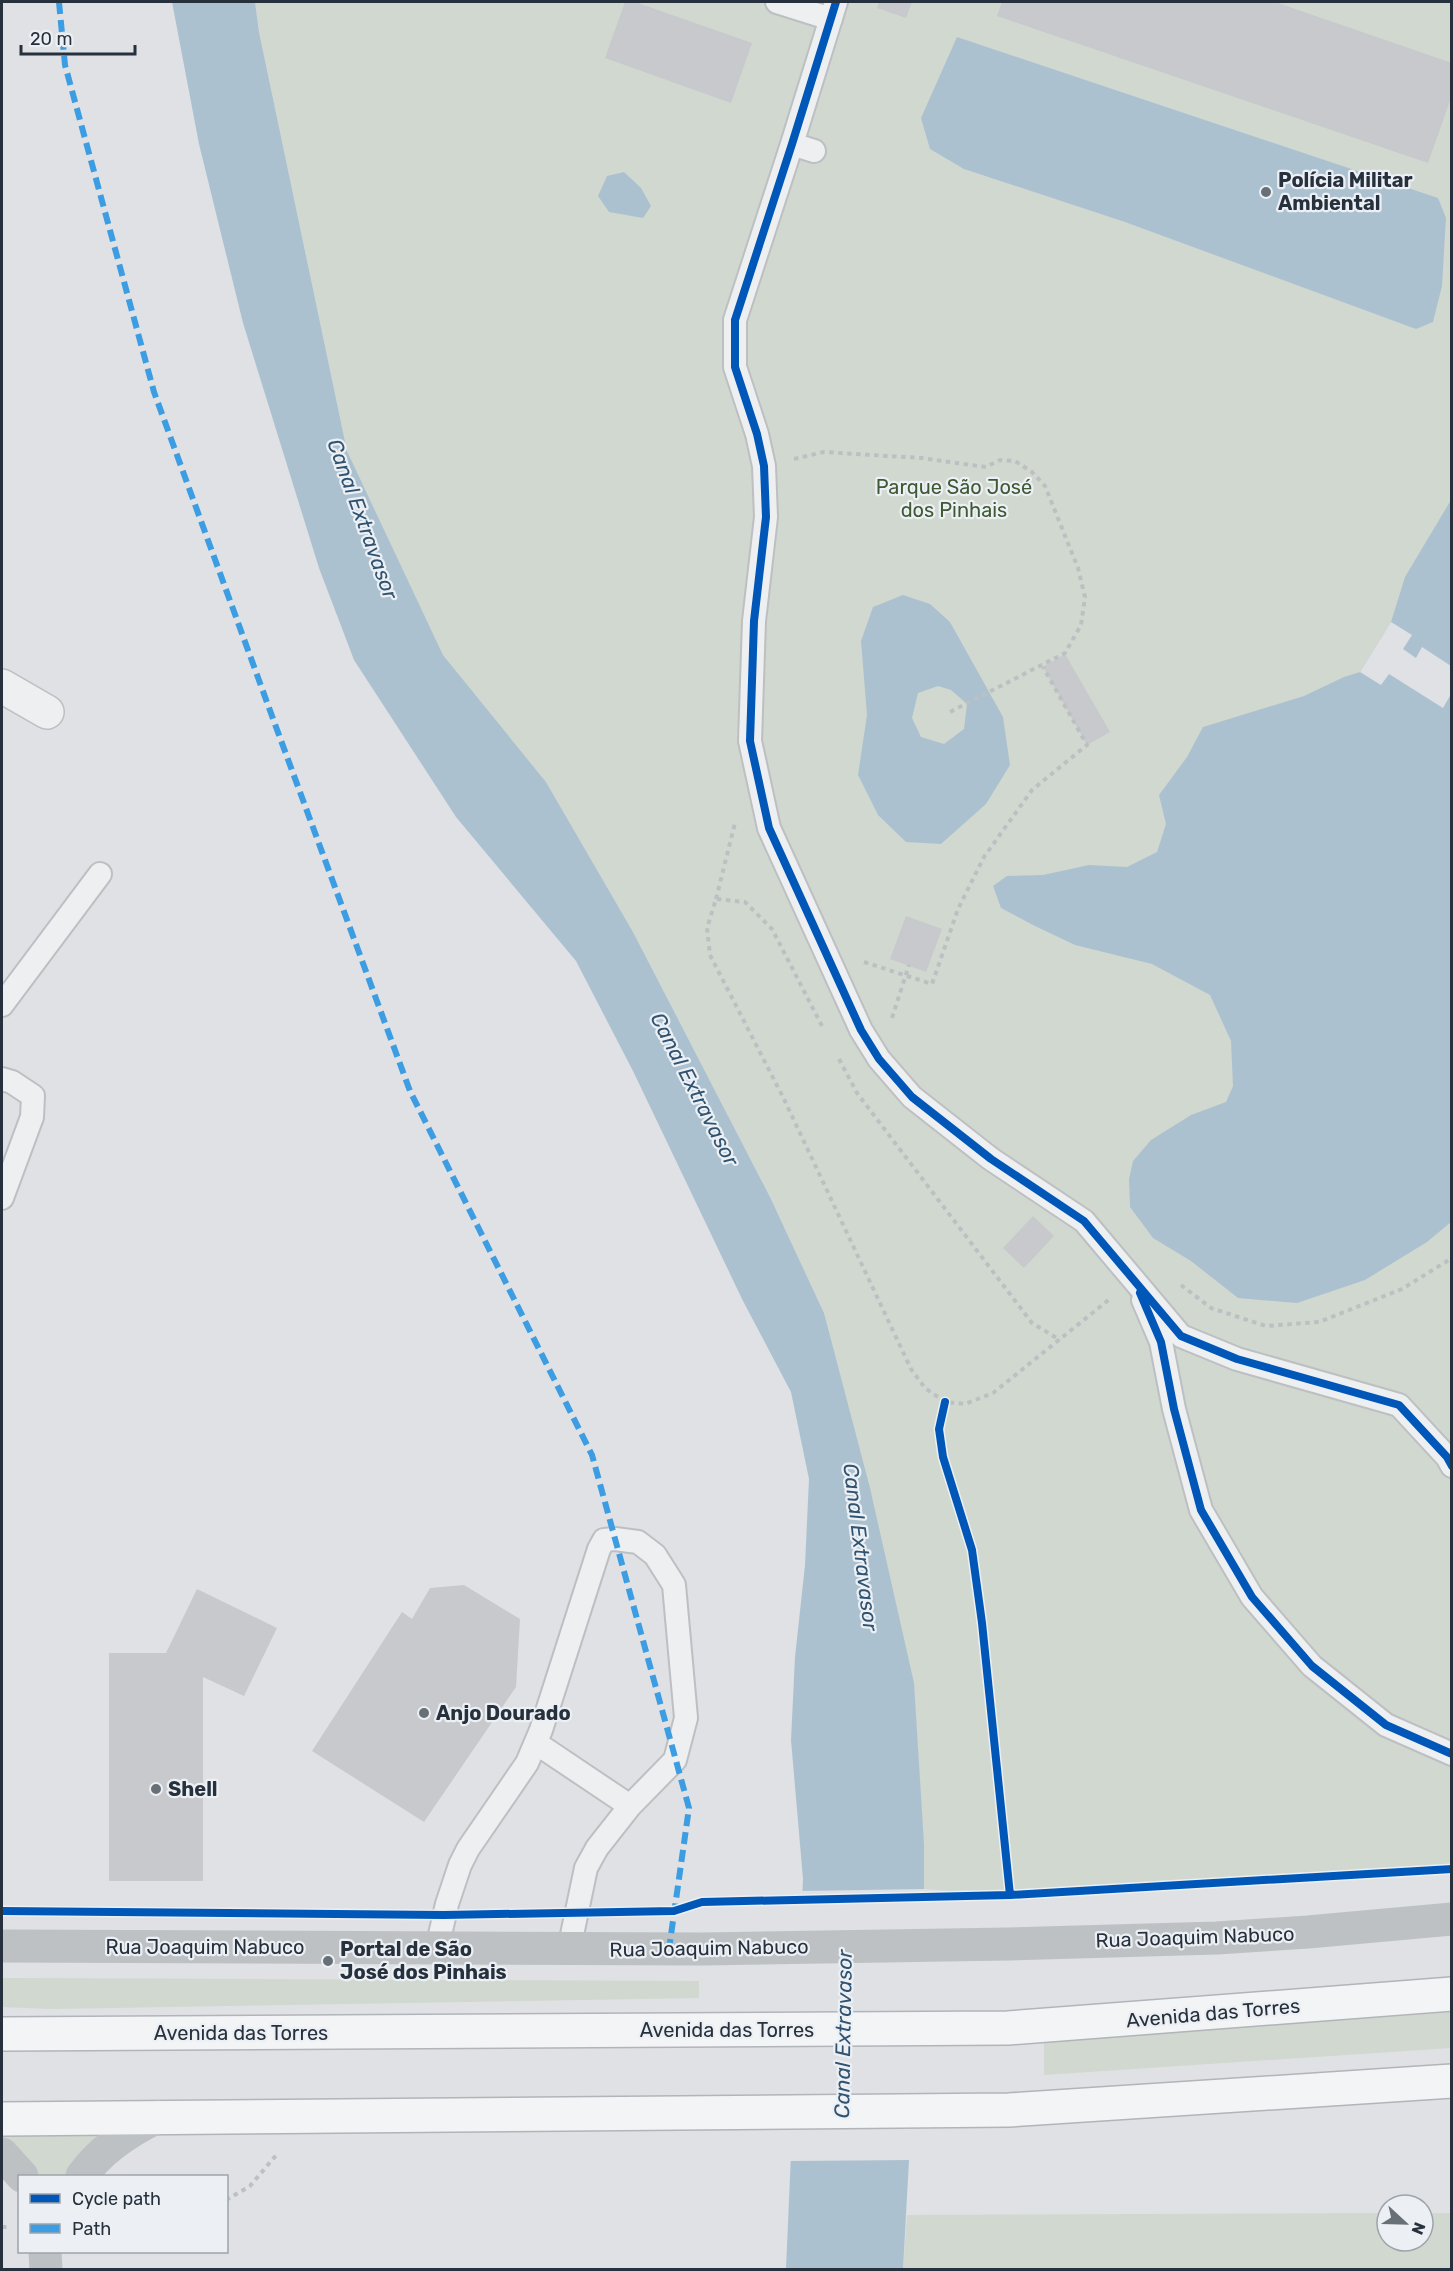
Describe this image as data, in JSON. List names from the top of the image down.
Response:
{
  "streets": {
    "highway": ["Avenida das Torres"],
    "main road": ["Rua Joaquim Nabuco"]
  },
  "water": ["Canal Extravasor"],
  "parks": ["Parque São José dos Pinhais"],
  "places": [
    "Polícia Militar Ambiental",
    "Anjo Dourado",
    "Shell",
    "Portal de São José dos Pinhais"
  ],
  "legend": ["Cycle path", "Path"],
  "scale_bar": "20 m",
  "north": "right"
}
